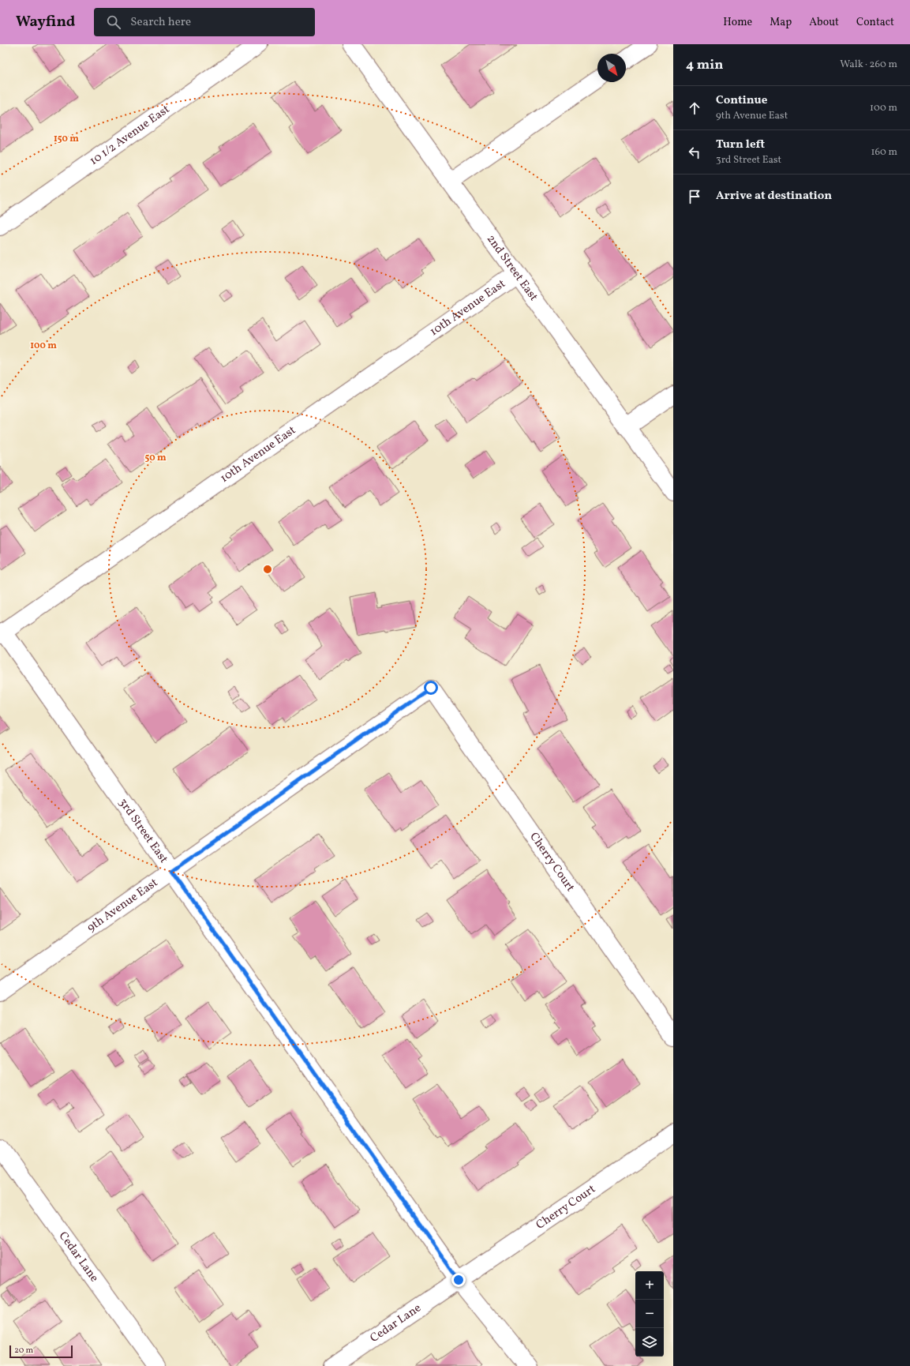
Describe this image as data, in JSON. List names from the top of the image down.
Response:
{
  "streets": {
    "street": [
      "10 1/2 Avenue East",
      "2nd Street East",
      "10th Avenue East",
      "3rd Street East",
      "Cherry Court",
      "9th Avenue East",
      "Cedar Lane"
    ]
  },
  "crossings": [
    ["2nd Street East", "10th Avenue East"],
    ["10th Avenue East", "3rd Street East"],
    ["3rd Street East", "Cherry Court"],
    ["3rd Street East", "9th Avenue East"],
    ["3rd Street East", "Cedar Lane"],
    ["Cherry Court", "9th Avenue East"],
    ["Cherry Court", "Cedar Lane"]
  ],
  "scale_bar": "20 m",
  "north": "bottom right",
  "page": {
    "header": "Wayfind",
    "search": "Search here",
    "nav": [
      "Home",
      "Map",
      "About",
      "Contact"
    ],
    "heading": ["4 min", "Walk · 260 m"],
    "list": [
      ["Continue", "9th Avenue East", "100 m"],
      ["Turn left", "3rd Street East", "160 m"],
      "Arrive at destination"
    ],
    "map_buttons": ["+", "−"],
    "scale": "20 m"
  },
  "rings": ["150 m", "100 m", "50 m"]
}
